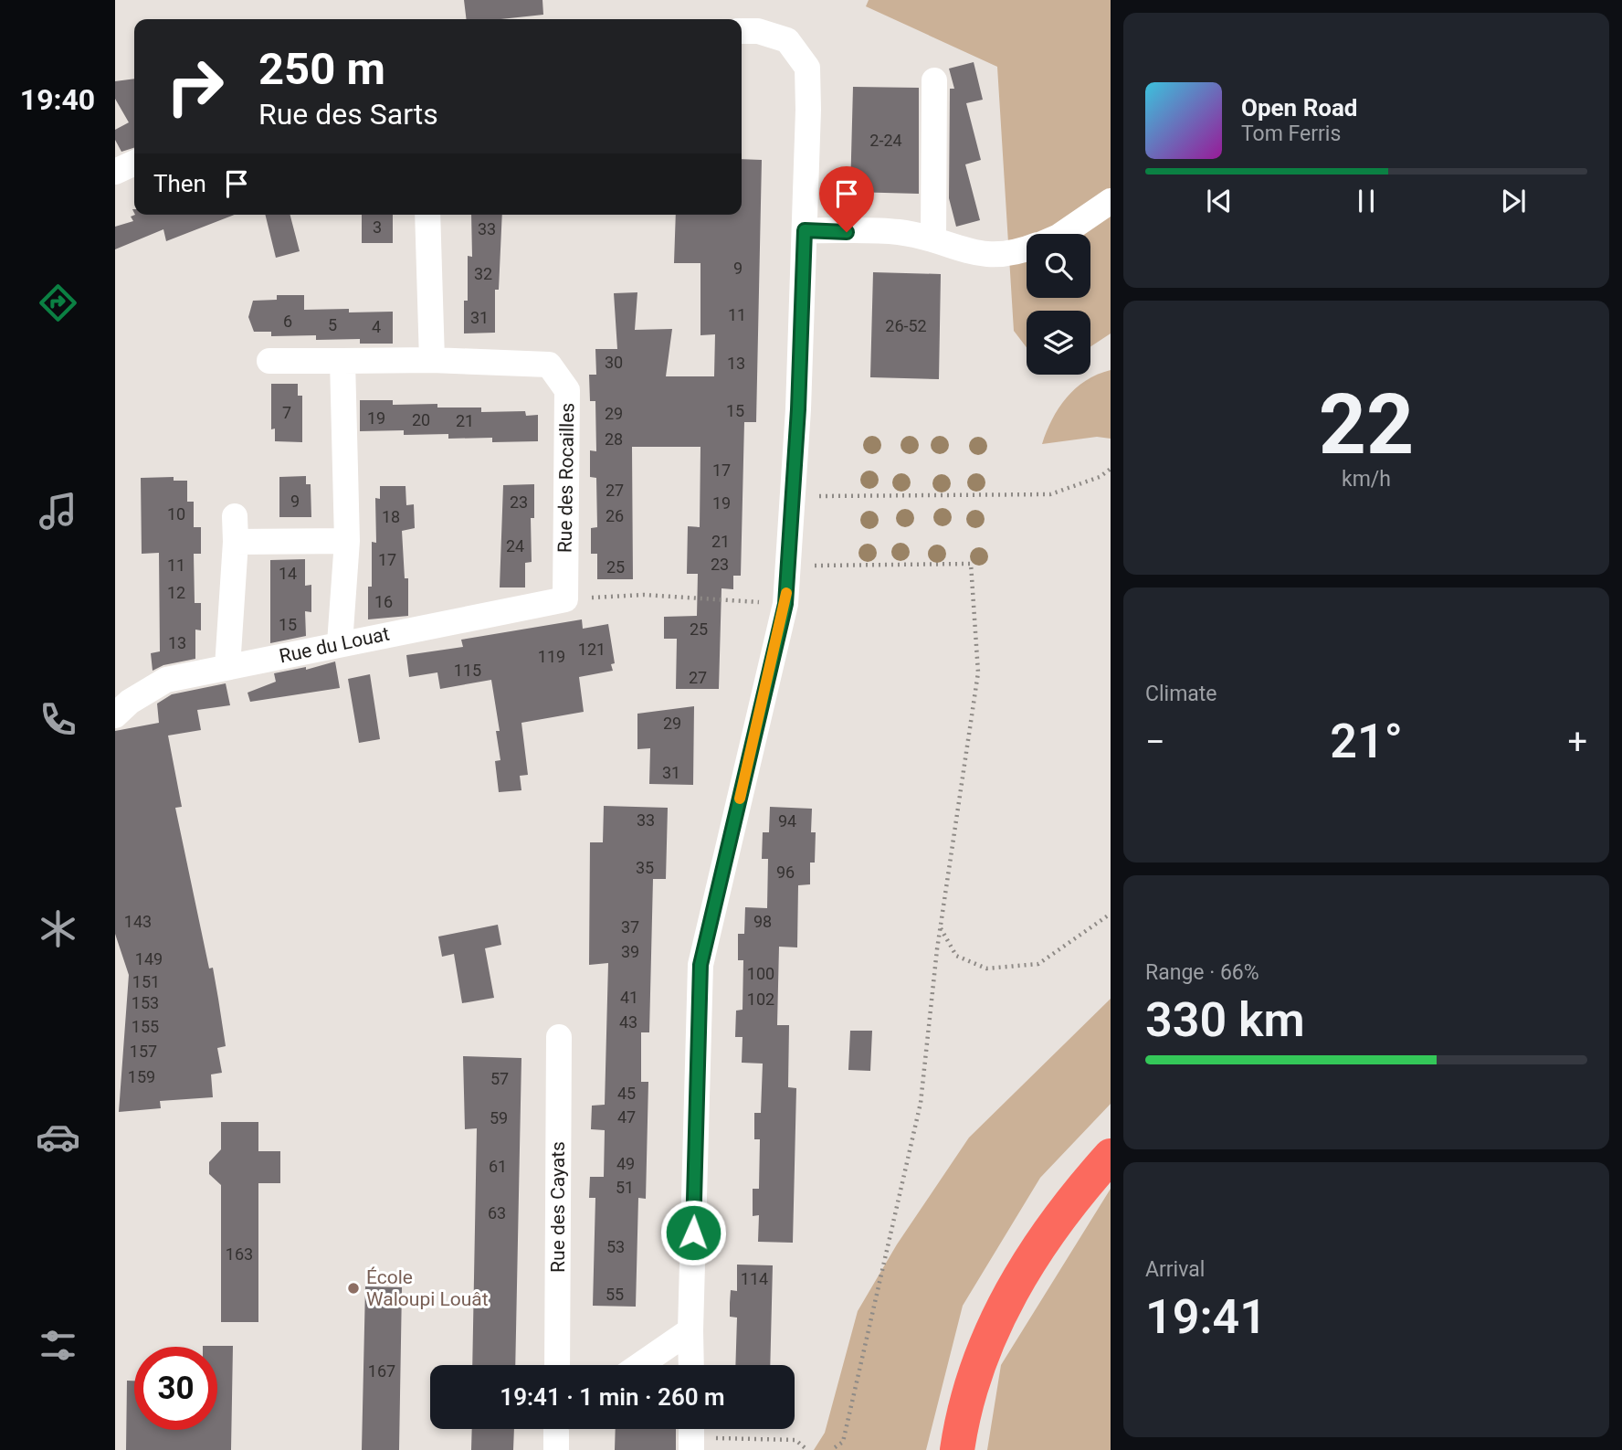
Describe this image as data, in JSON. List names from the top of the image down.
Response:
{
  "streets": {
    "street": ["Rue des Rocailles", "Rue du Louat", "Rue des Cayats"]
  },
  "crossings": [
    ["Rue des Rocailles", "Rue du Louat"]
  ],
  "places": ["École Waloupi Louât"],
  "house_numbers": [
    "2-24",
    "3",
    "33",
    "9",
    "32",
    "11",
    "31",
    "6",
    "5",
    "26-52",
    "4",
    "30",
    "13",
    "15",
    "7",
    "29",
    "19",
    "20",
    "21",
    "28",
    "17",
    "27",
    "9",
    "23",
    "19",
    "10",
    "26",
    "18",
    "21",
    "24",
    "17",
    "23",
    "11",
    "25",
    "14",
    "12",
    "16",
    "15",
    "25",
    "13",
    "121",
    "119",
    "115",
    "27",
    "29",
    "31",
    "33",
    "94",
    "35",
    "96",
    "143",
    "98",
    "37",
    "39",
    "149",
    "100",
    "151",
    "41",
    "102",
    "153",
    "43",
    "155",
    "157",
    "159",
    "57",
    "45",
    "47",
    "59",
    "49",
    "61",
    "51",
    "63",
    "53",
    "163",
    "114",
    "55",
    "167"
  ],
  "page": {
    "tabs": "19:40",
    "turn": ["250 m", "Rue des Sarts"],
    "song": ["Open Road", "Tom Ferris"],
    "then": "Then",
    "tile": [
      ["22", "km/h"],
      "Climate",
      ["Range · 66%", "330 km"],
      ["Arrival", "19:41"]
    ],
    "heat": ["−", "21°", "+"],
    "limit": "30",
    "trip": "19:41 · 1 min · 260 m"
  }
}
